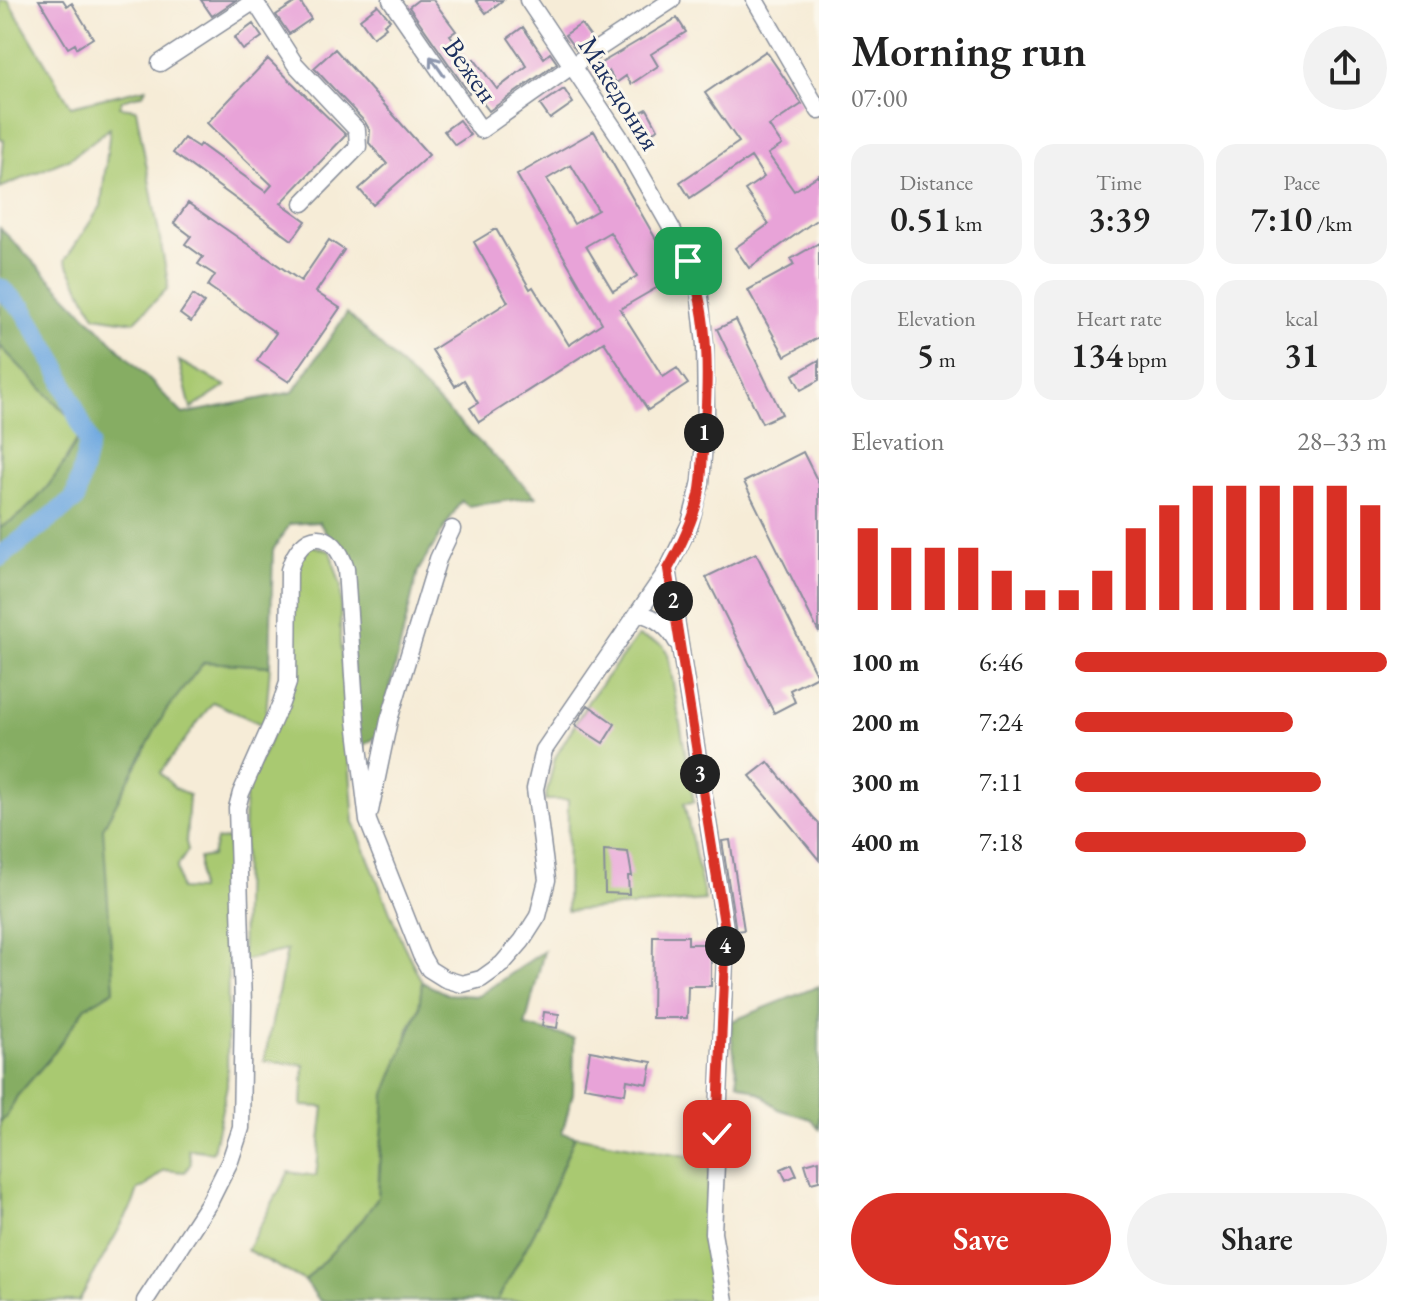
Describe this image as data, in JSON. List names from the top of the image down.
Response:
{
  "streets": {
    "street": ["Вежен", "Македония"]
  },
  "crossings": [
    ["Вежен", "Македония"]
  ],
  "page": {
    "heading": ["Morning run", "07:00"],
    "stats": [
      ["Distance", "0.51 km"],
      ["Time", "3:39"],
      ["Pace", "7:10 /km"],
      ["Elevation", "5 m"],
      ["Heart rate", "134 bpm"],
      ["kcal", "31"]
    ],
    "chart": ["Elevation", "28–33 m"],
    "pins": [
      "1",
      "2",
      "3",
      "4"
    ],
    "list": [
      {
        "name": "100 m",
        "note": "6:46"
      },
      {
        "name": "200 m",
        "note": "7:24"
      },
      {
        "name": "300 m",
        "note": "7:11"
      },
      {
        "name": "400 m",
        "note": "7:18"
      }
    ],
    "buttons": ["Save", "Share"]
  }
}
